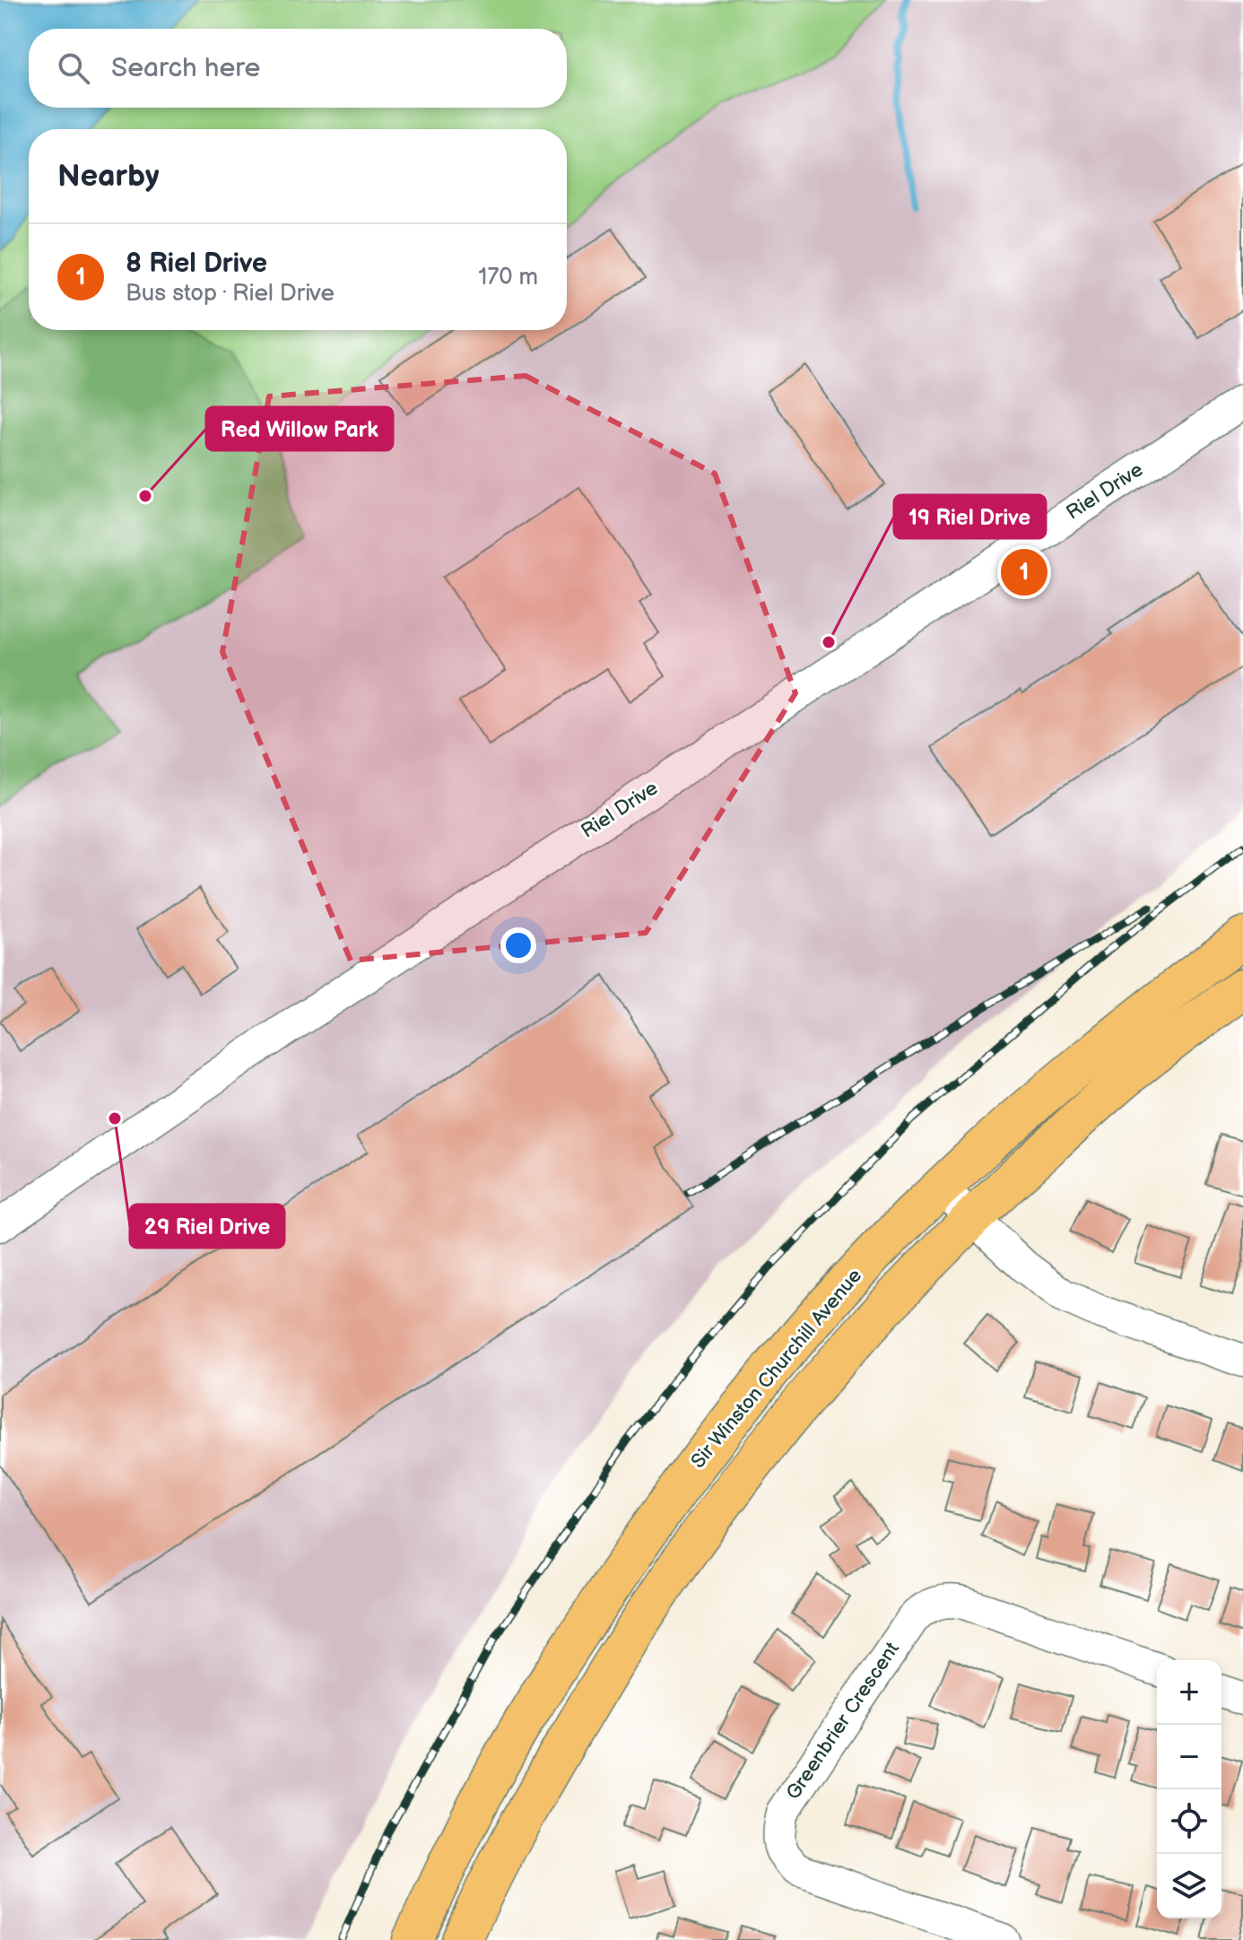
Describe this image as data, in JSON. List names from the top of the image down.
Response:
{
  "streets": {
    "main road": ["Sir Winston Churchill Avenue"],
    "street": ["Riel Drive", "Greenbrier Crescent"]
  },
  "places": ["Red Willow Park", "19 Riel Drive", "29 Riel Drive"],
  "page": {
    "search": "Search here",
    "heading": "Nearby",
    "list": [
      {
        "mark": "1",
        "name": "8 Riel Drive",
        "note": "Bus stop · Riel Drive",
        "value": "170 m"
      }
    ],
    "pins": "1",
    "map_buttons": ["+", "−"]
  }
}
